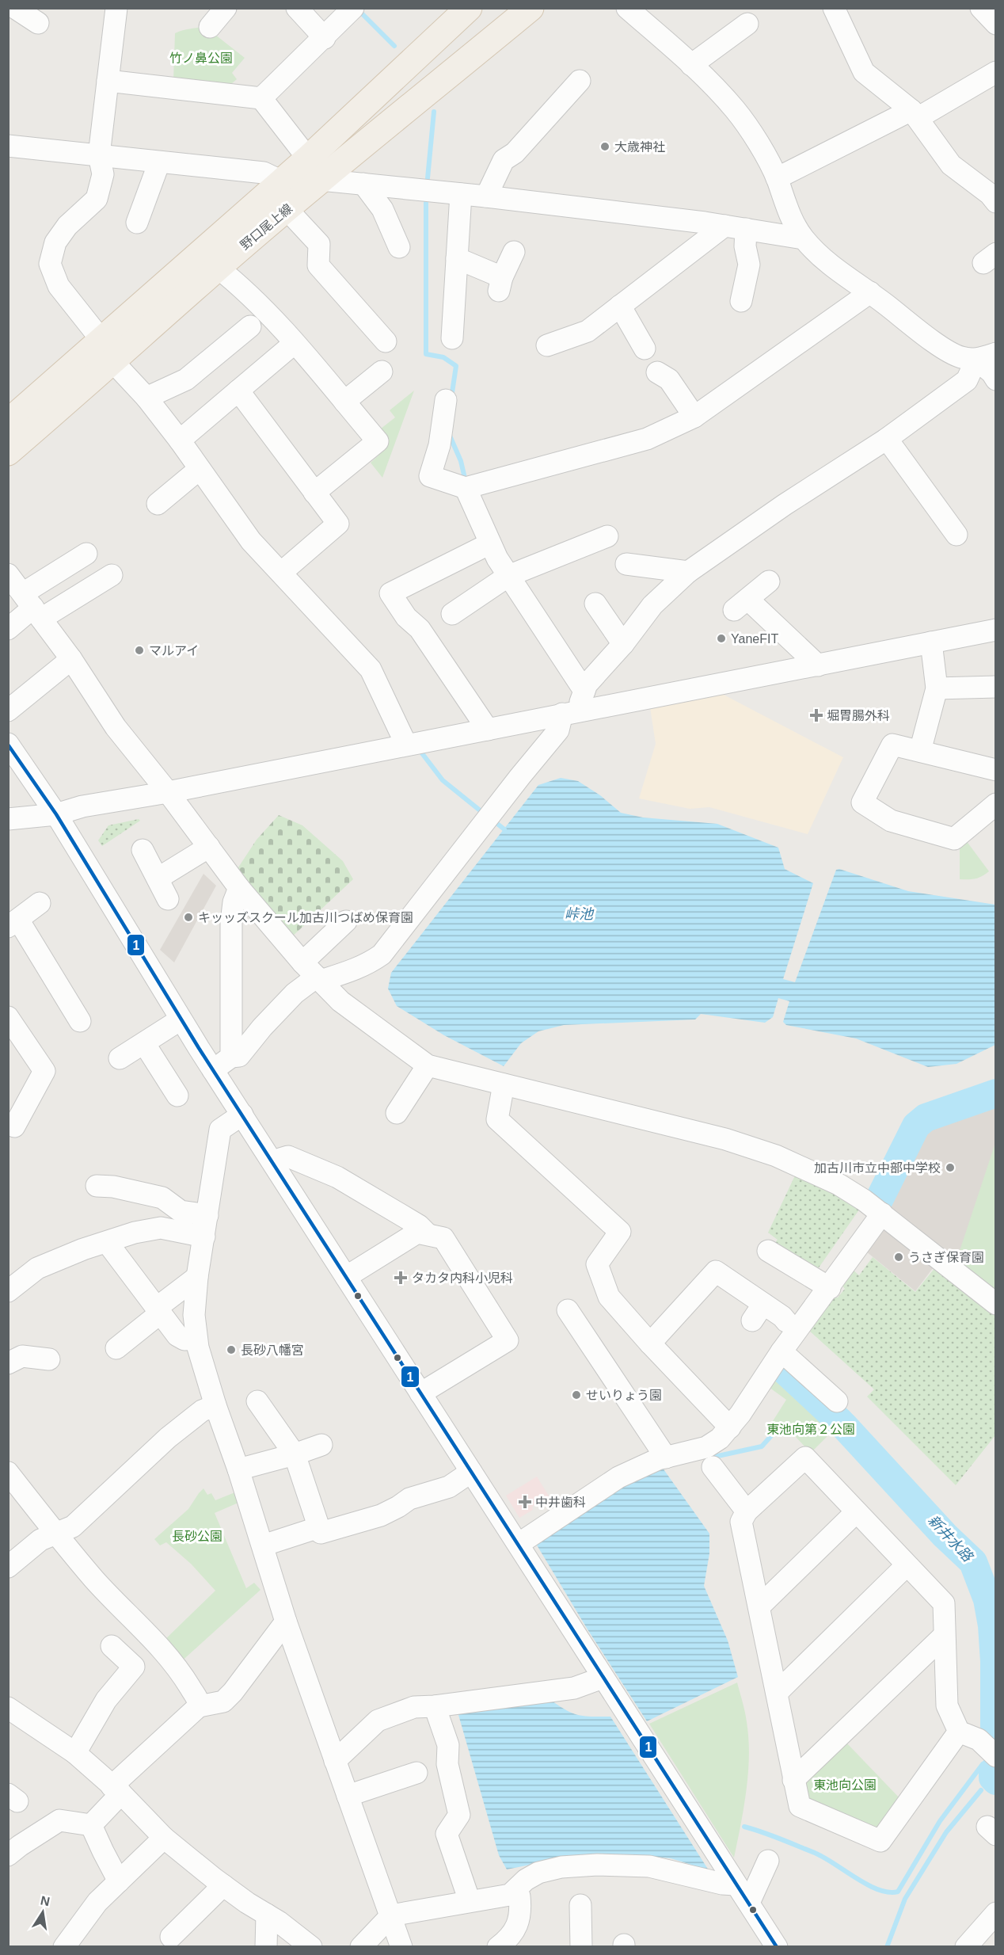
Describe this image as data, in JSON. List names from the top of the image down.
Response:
{
  "streets": {
    "main road": ["野口尾上線"]
  },
  "water": ["峠池", "新井水路"],
  "parks": [
    "竹ノ鼻公園",
    "東池向第２公園",
    "長砂公園",
    "東池向公園"
  ],
  "places": {
    "other": [
      "大歳神社",
      "YaneFIT",
      "マルアイ",
      "キッッズスクール加古川つばめ保育園",
      "加古川市立中部中学校",
      "うさぎ保育園",
      "長砂八幡宮",
      "せいりょう園"
    ],
    "health": ["堀胃腸外科", "タカタ内科小児科", "中井歯科"]
  },
  "lines": ["transit line 1"],
  "north": "top"
}
